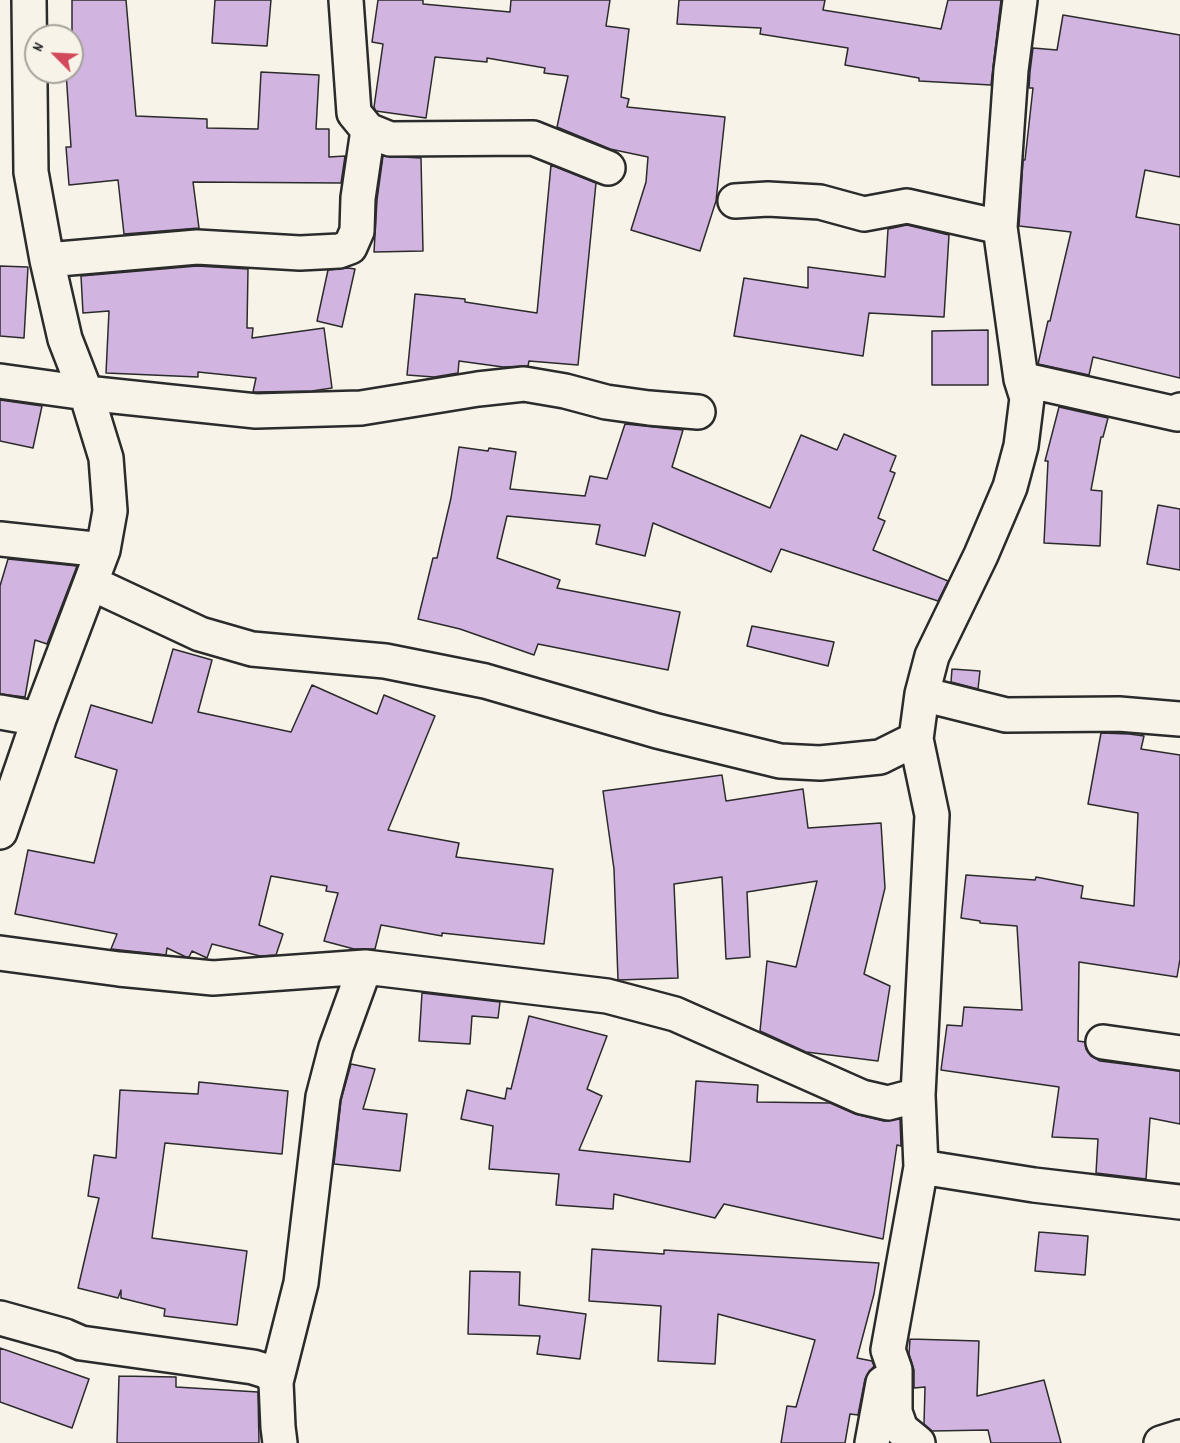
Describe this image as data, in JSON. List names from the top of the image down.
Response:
{
  "north": "top left"
}
